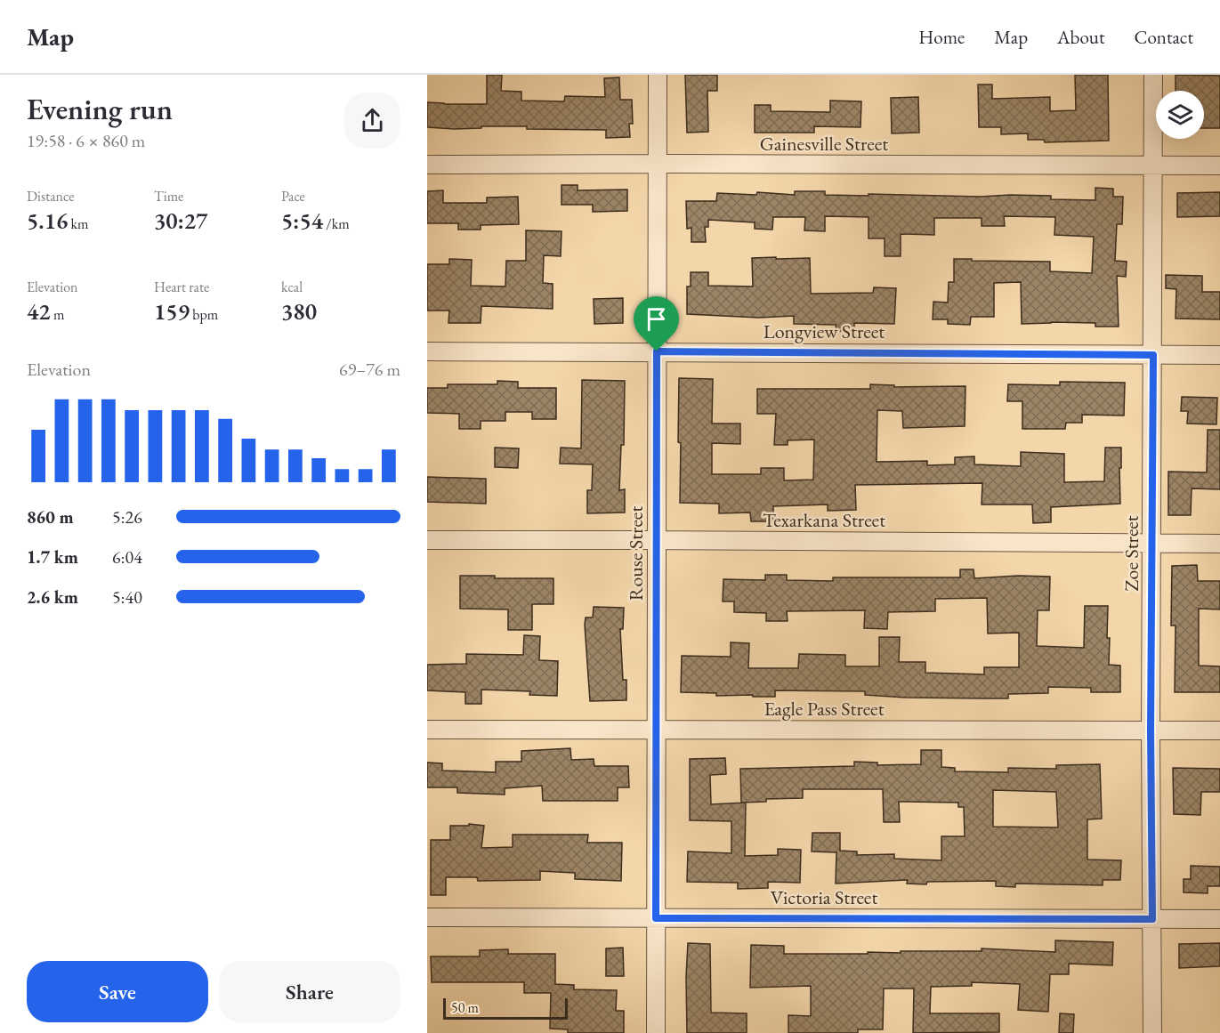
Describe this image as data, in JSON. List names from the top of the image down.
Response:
{
  "streets": {
    "street": [
      "Gainesville Street",
      "Longview Street",
      "Texarkana Street",
      "Rouse Street",
      "Zoe Street",
      "Eagle Pass Street",
      "Victoria Street"
    ]
  },
  "crossings": [
    ["Gainesville Street", "Rouse Street"],
    ["Gainesville Street", "Zoe Street"],
    ["Longview Street", "Rouse Street"],
    ["Longview Street", "Zoe Street"],
    ["Texarkana Street", "Rouse Street"],
    ["Texarkana Street", "Zoe Street"],
    ["Rouse Street", "Eagle Pass Street"],
    ["Rouse Street", "Victoria Street"],
    ["Zoe Street", "Eagle Pass Street"],
    ["Zoe Street", "Victoria Street"]
  ],
  "scale_bar": "50 m",
  "page": {
    "header": "Map",
    "nav": [
      "Home",
      "Map",
      "About",
      "Contact"
    ],
    "heading": ["Evening run", "19:58 · 6 × 860 m"],
    "stats": [
      ["Distance", "5.16 km"],
      ["Time", "30:27"],
      ["Pace", "5:54 /km"],
      ["Elevation", "42 m"],
      ["Heart rate", "159 bpm"],
      ["kcal", "380"]
    ],
    "chart": ["Elevation", "69–76 m"],
    "list": [
      {
        "name": "860 m",
        "note": "5:26"
      },
      {
        "name": "1.7 km",
        "note": "6:04"
      },
      {
        "name": "2.6 km",
        "note": "5:40"
      }
    ],
    "buttons": ["Save", "Share"],
    "scale": "50 m"
  }
}
